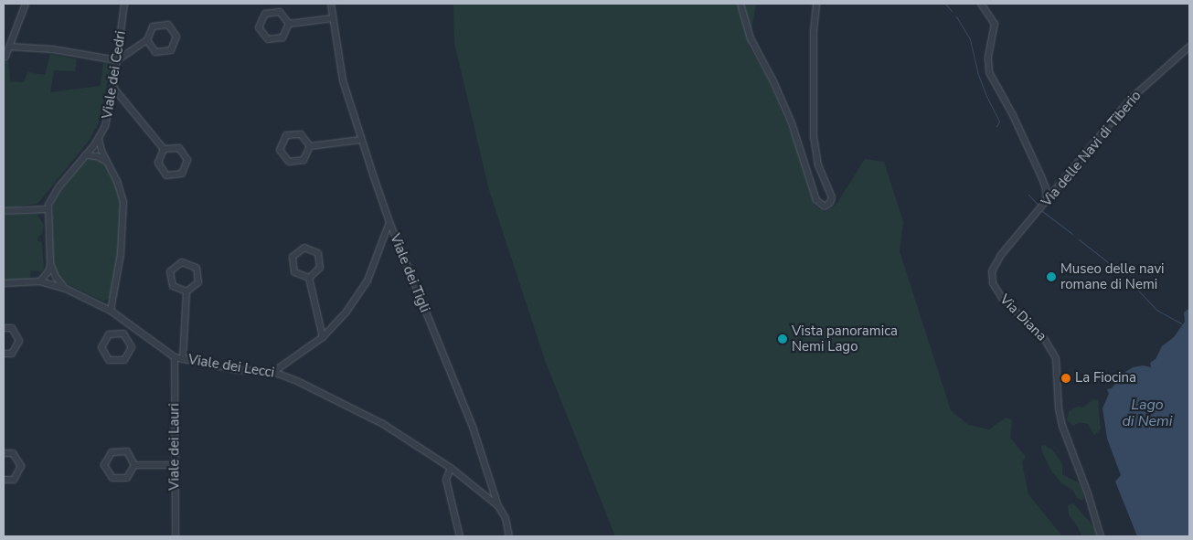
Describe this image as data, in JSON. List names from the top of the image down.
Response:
{
  "streets": {
    "street": [
      "Viale dei Cedri",
      "Via delle Navi di Tiberio",
      "Viale dei Tigli",
      "Via Diana",
      "Viale dei Lecci",
      "Viale dei Lauri"
    ]
  },
  "crossings": [
    ["Via delle Navi di Tiberio", "Via Diana"],
    ["Viale dei Tigli", "Viale dei Lecci"],
    ["Viale dei Lecci", "Viale dei Lauri"]
  ],
  "water": ["Lago di Nemi"],
  "places": ["Museo delle navi romane di Nemi", "Vista panoramica Nemi Lago", "La Fiocina"]
}
